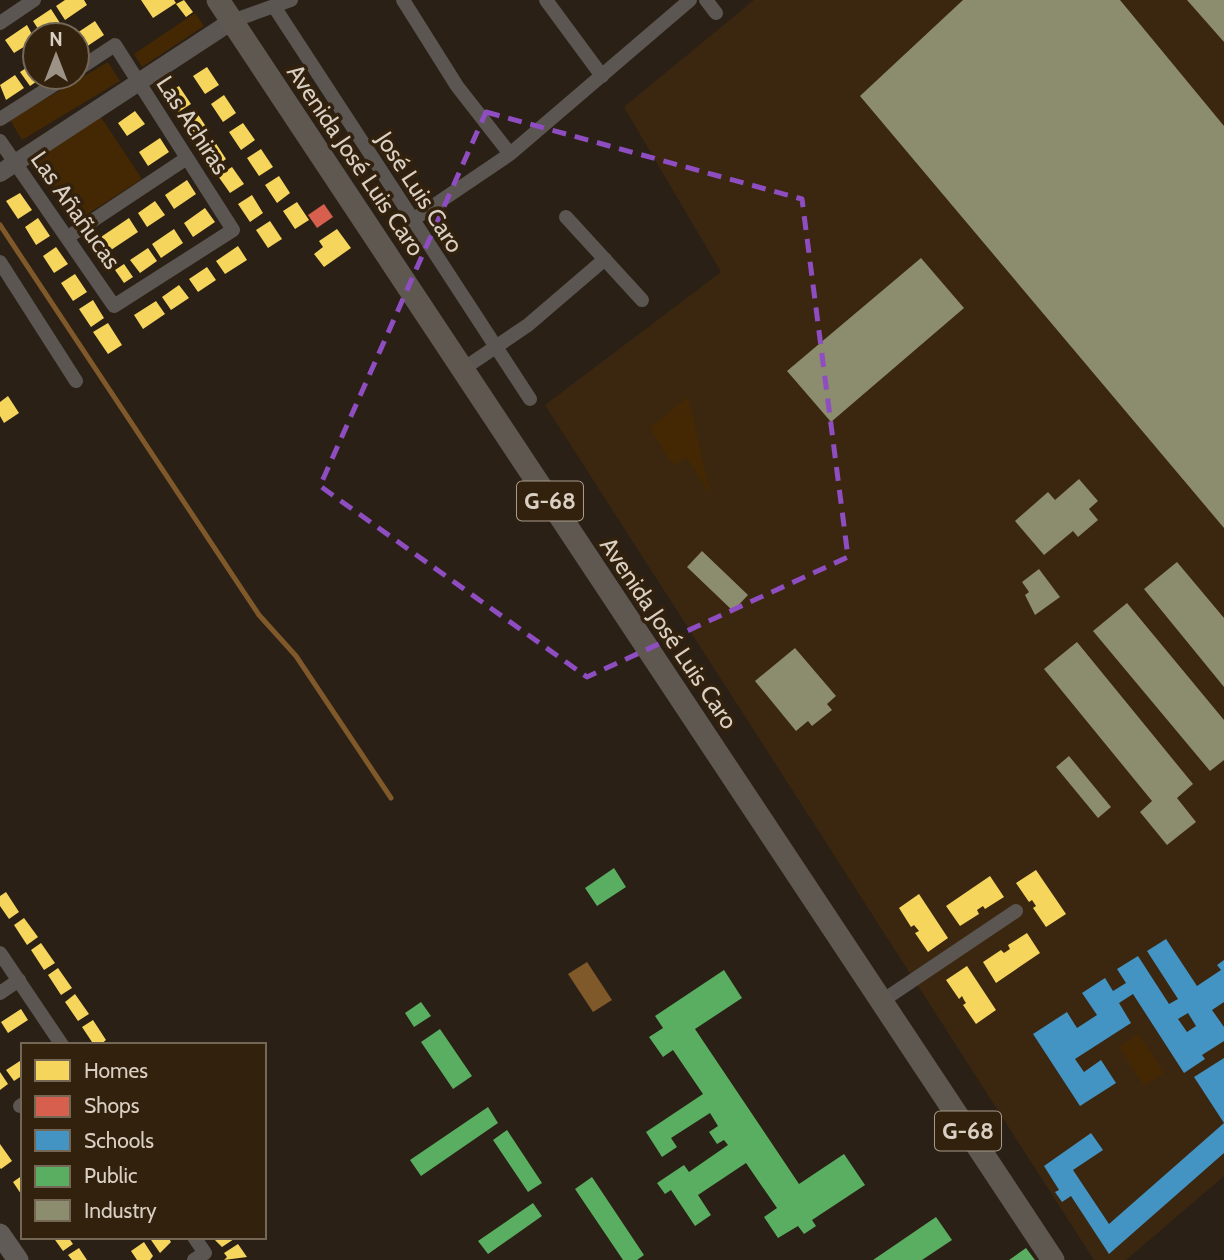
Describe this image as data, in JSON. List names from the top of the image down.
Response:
{
  "streets": {
    "main road": ["Avenida José Luis Caro", "G-68"],
    "street": ["Las Achiras", "José Luis Caro", "Las Añañucas"]
  },
  "crossings": [
    ["Las Achiras", "Las Añañucas"]
  ],
  "legend": [
    "Homes",
    "Shops",
    "Schools",
    "Public",
    "Industry"
  ],
  "north": "top"
}
